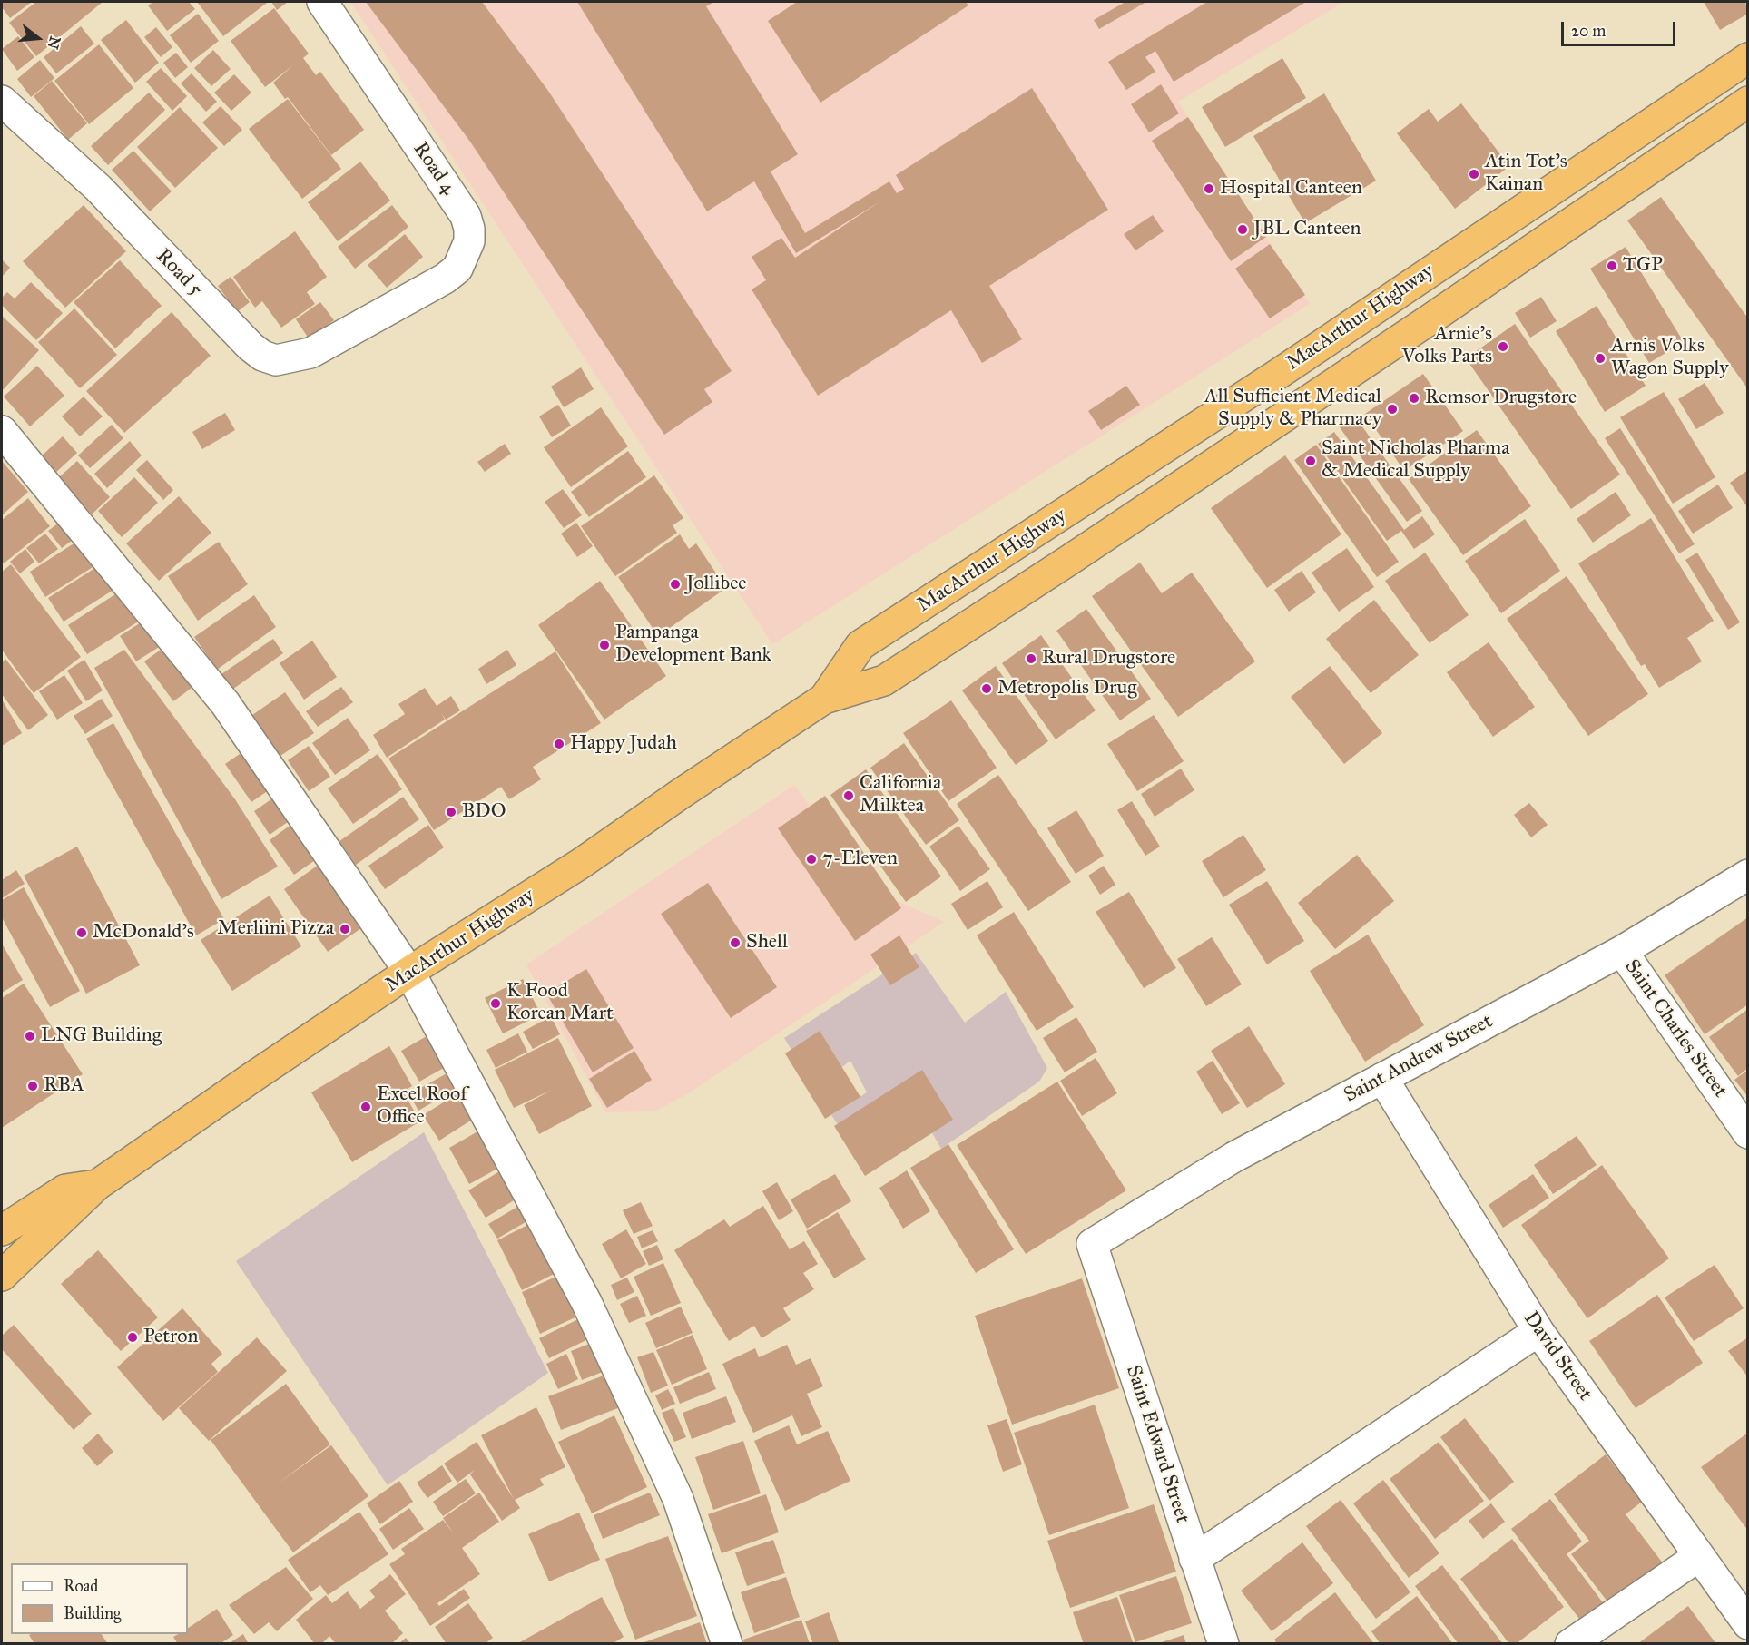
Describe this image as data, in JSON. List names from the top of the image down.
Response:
{
  "streets": {
    "highway": ["MacArthur Highway"],
    "street": [
      "Road 4",
      "Road 5",
      "Saint Charles Street",
      "Saint Andrew Street",
      "David Street",
      "Saint Edward Street"
    ]
  },
  "crossings": [
    ["Road 4", "Road 5"],
    ["Saint Charles Street", "Saint Andrew Street"],
    ["Saint Andrew Street", "David Street"],
    ["Saint Andrew Street", "Saint Edward Street"]
  ],
  "places": [
    "Atin Tot's Kainan",
    "Hospital Canteen",
    "JBL Canteen",
    "TGP",
    "Arnie's Volks Parts",
    "Arnis Volks Wagon Supply",
    "Remsor Drugstore",
    "All Sufficient Medical Supply & Pharmacy",
    "Saint Nicholas Pharma & Medical Supply",
    "Jollibee",
    "Pampanga Development Bank",
    "Rural Drugstore",
    "Metropolis Drug",
    "Happy Judah",
    "California Milktea",
    "BDO",
    "7-Eleven",
    "Merliini Pizza",
    "McDonald's",
    "Shell",
    "K Food Korean Mart",
    "LNG Building",
    "RBA",
    "Excel Roof Office",
    "Petron"
  ],
  "legend": ["Road", "Building"],
  "scale_bar": "20 m",
  "north": "right"
}
